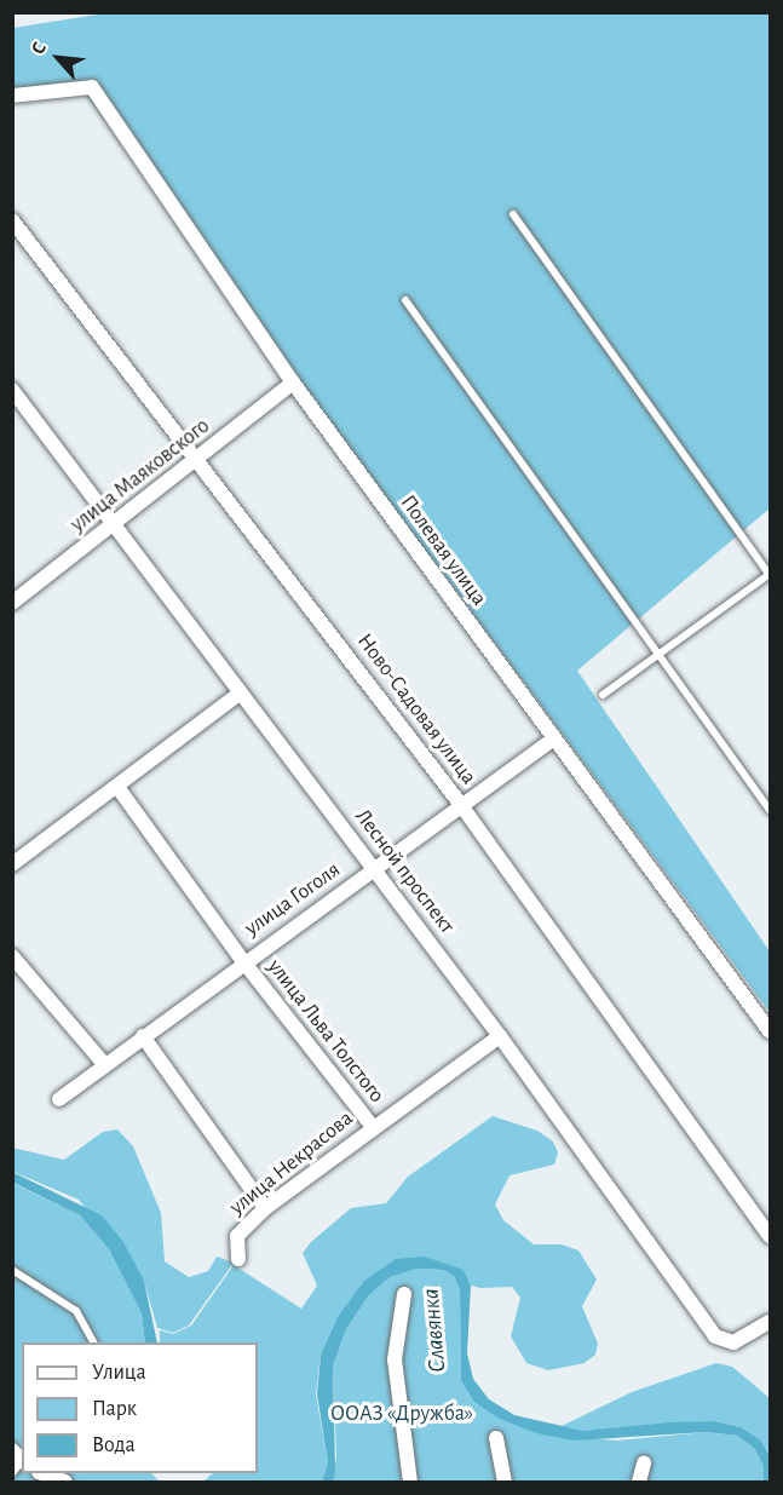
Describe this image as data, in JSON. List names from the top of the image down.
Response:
{
  "streets": {
    "street": [
      "улица Маяковского",
      "Полевая улица",
      "Ново-Садовая улица",
      "Лесной проспект",
      "улица Гоголя",
      "улица Льва Толстого",
      "улица Некрасова"
    ]
  },
  "crossings": [
    ["улица Маяковского", "Полевая улица"],
    ["улица Маяковского", "Ново-Садовая улица"],
    ["улица Маяковского", "Лесной проспект"],
    ["Полевая улица", "улица Гоголя"],
    ["Ново-Садовая улица", "улица Гоголя"],
    ["Лесной проспект", "улица Гоголя"],
    ["Лесной проспект", "улица Некрасова"],
    ["улица Гоголя", "улица Льва Толстого"],
    ["улица Льва Толстого", "улица Некрасова"]
  ],
  "water": ["Славянка"],
  "parks": ["ООАЗ «Дружба»"],
  "legend": ["Улица", "Парк", "Вода"],
  "north": "top left"
}
